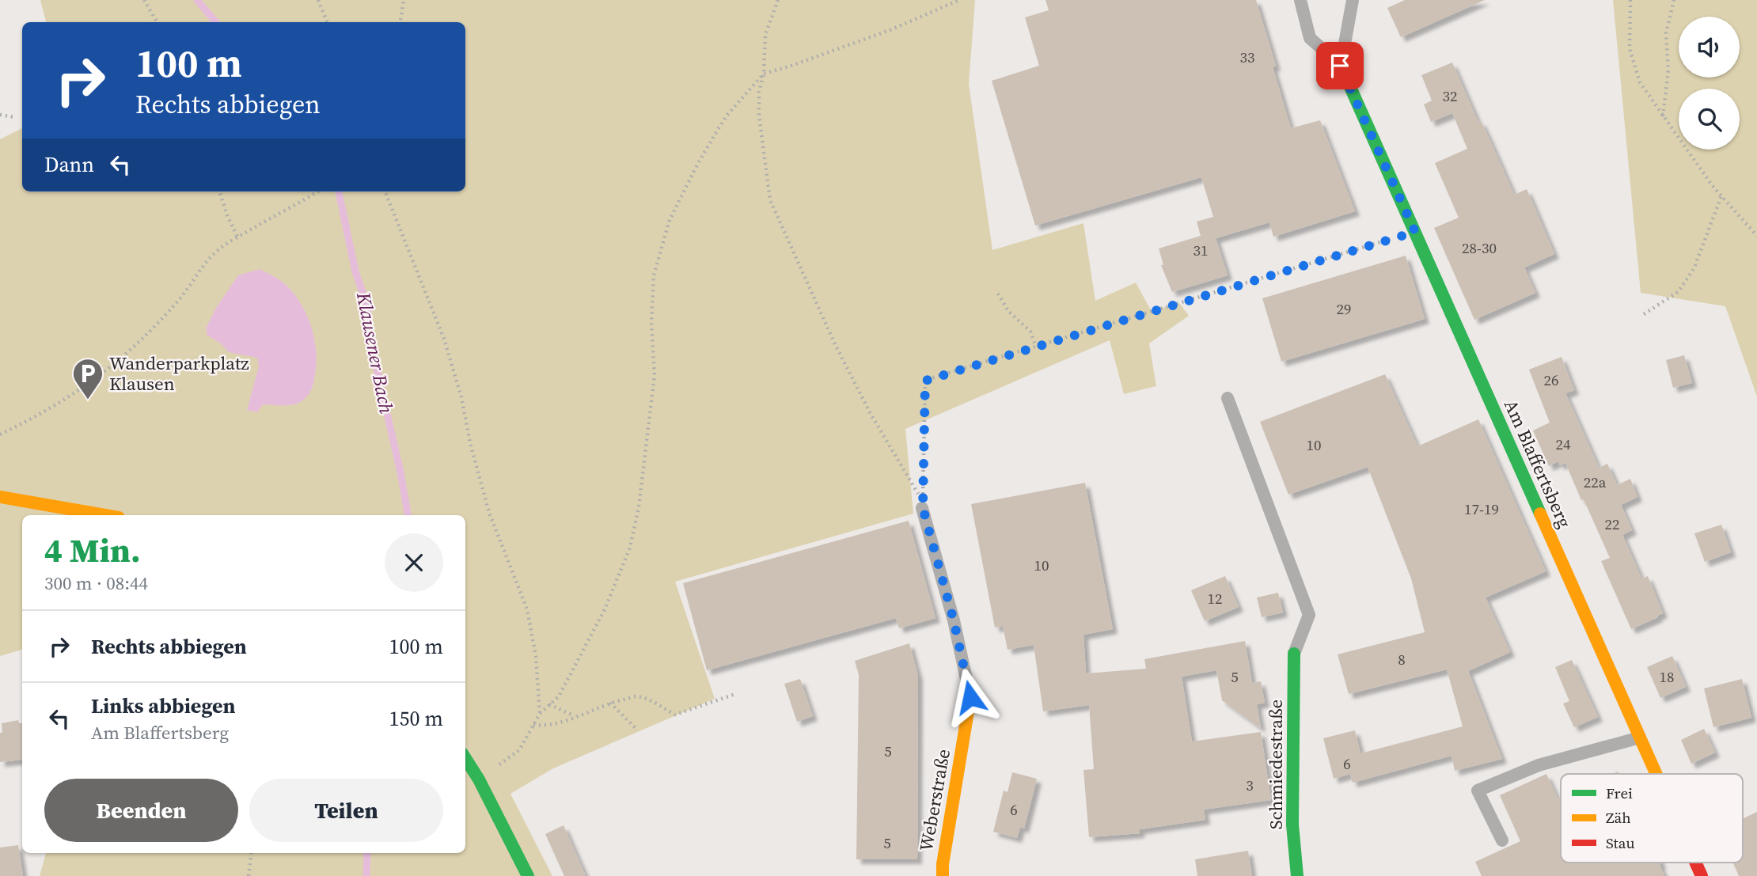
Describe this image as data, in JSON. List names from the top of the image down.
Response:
{
  "streets": {
    "street": ["Am Blaffertsberg", "Schmiedestraße", "Weberstraße"]
  },
  "water": ["Klausener Bach"],
  "places": {
    "parking": ["Wanderparkplatz Klausen"]
  },
  "house_numbers": [
    "33",
    "32",
    "28-30",
    "31",
    "29",
    "26",
    "24",
    "10",
    "22a",
    "17-19",
    "22",
    "10",
    "12",
    "8",
    "5",
    "18",
    "5",
    "6",
    "3",
    "6",
    "5"
  ],
  "legend": ["Frei", "Zäh", "Stau"],
  "page": {
    "turn": ["100 m", "Rechts abbiegen"],
    "then": "Dann",
    "heading": ["4 Min.", "300 m · 08:44"],
    "list": [
      {
        "name": "Rechts abbiegen",
        "value": "100 m"
      },
      {
        "name": "Links abbiegen",
        "note": "Am Blaffertsberg",
        "value": "150 m"
      }
    ],
    "buttons": ["Beenden", "Teilen"]
  }
}
